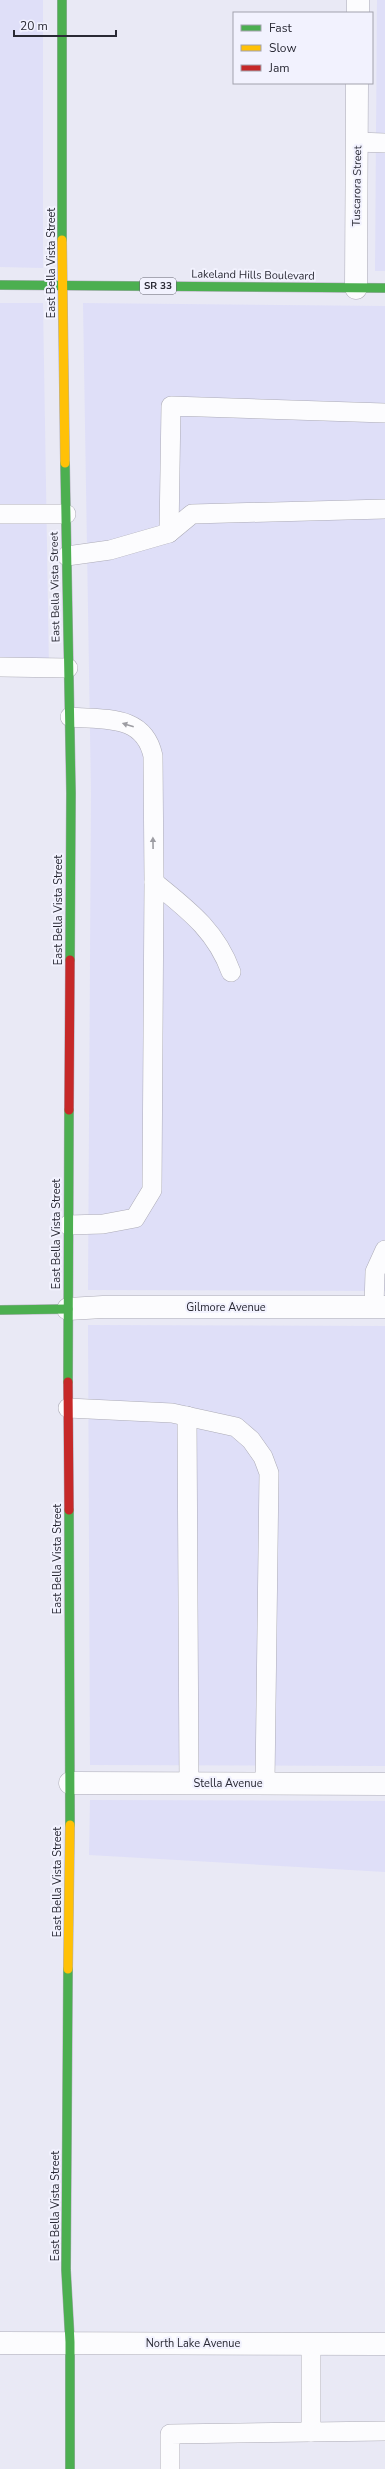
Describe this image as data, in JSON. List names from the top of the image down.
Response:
{
  "streets": {
    "street": [
      "Tuscarora Street",
      "East Bella Vista Street",
      "Lakeland Hills Boulevard",
      "SR 33",
      "Gilmore Avenue",
      "Stella Avenue",
      "North Lake Avenue"
    ]
  },
  "crossings": [
    ["Tuscarora Street", "Lakeland Hills Boulevard"],
    ["East Bella Vista Street", "Lakeland Hills Boulevard"],
    ["East Bella Vista Street", "Gilmore Avenue"],
    ["East Bella Vista Street", "Stella Avenue"],
    ["East Bella Vista Street", "North Lake Avenue"]
  ],
  "legend": ["Fast", "Slow", "Jam"],
  "scale_bar": "20 m"
}
